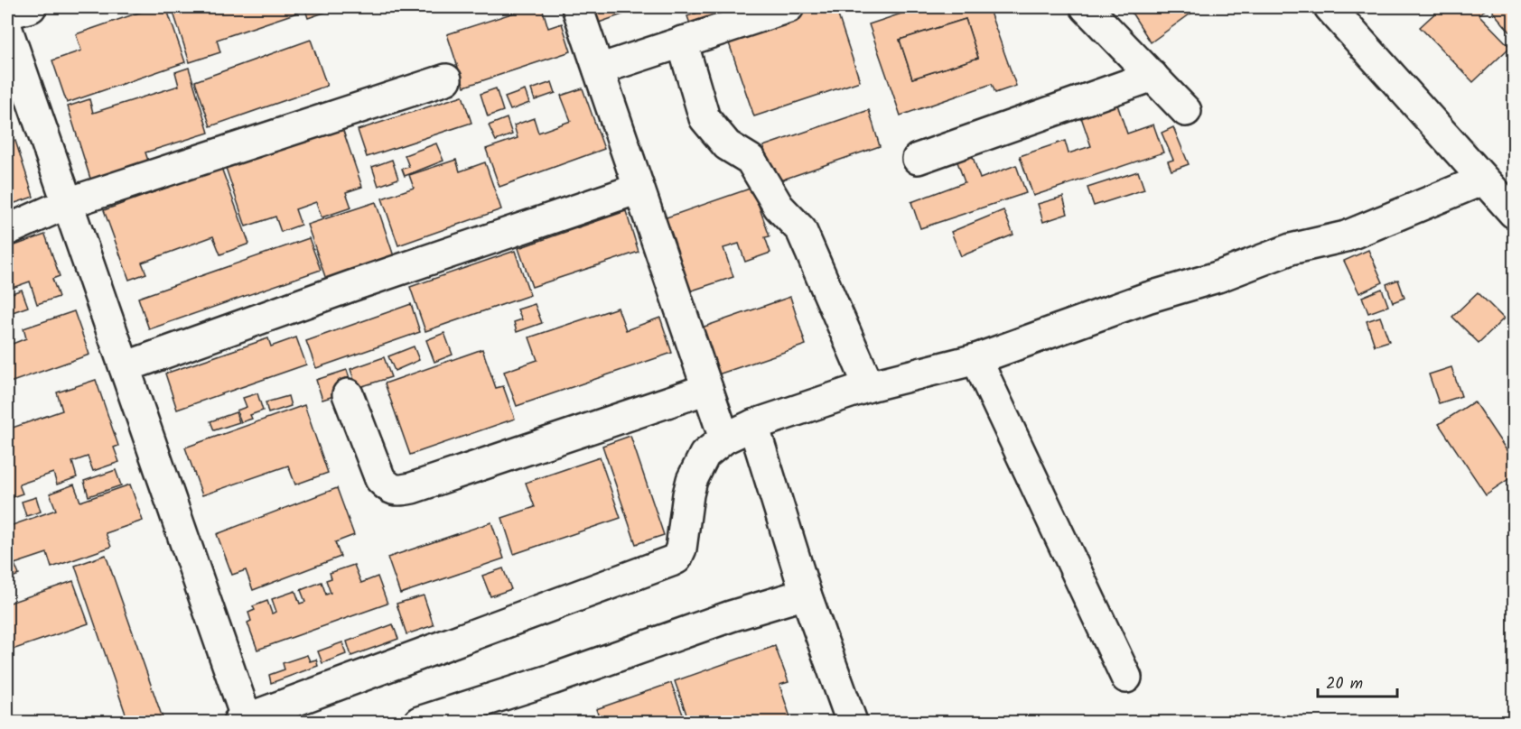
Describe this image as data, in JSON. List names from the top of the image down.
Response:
{
  "scale_bar": "20 m"
}
